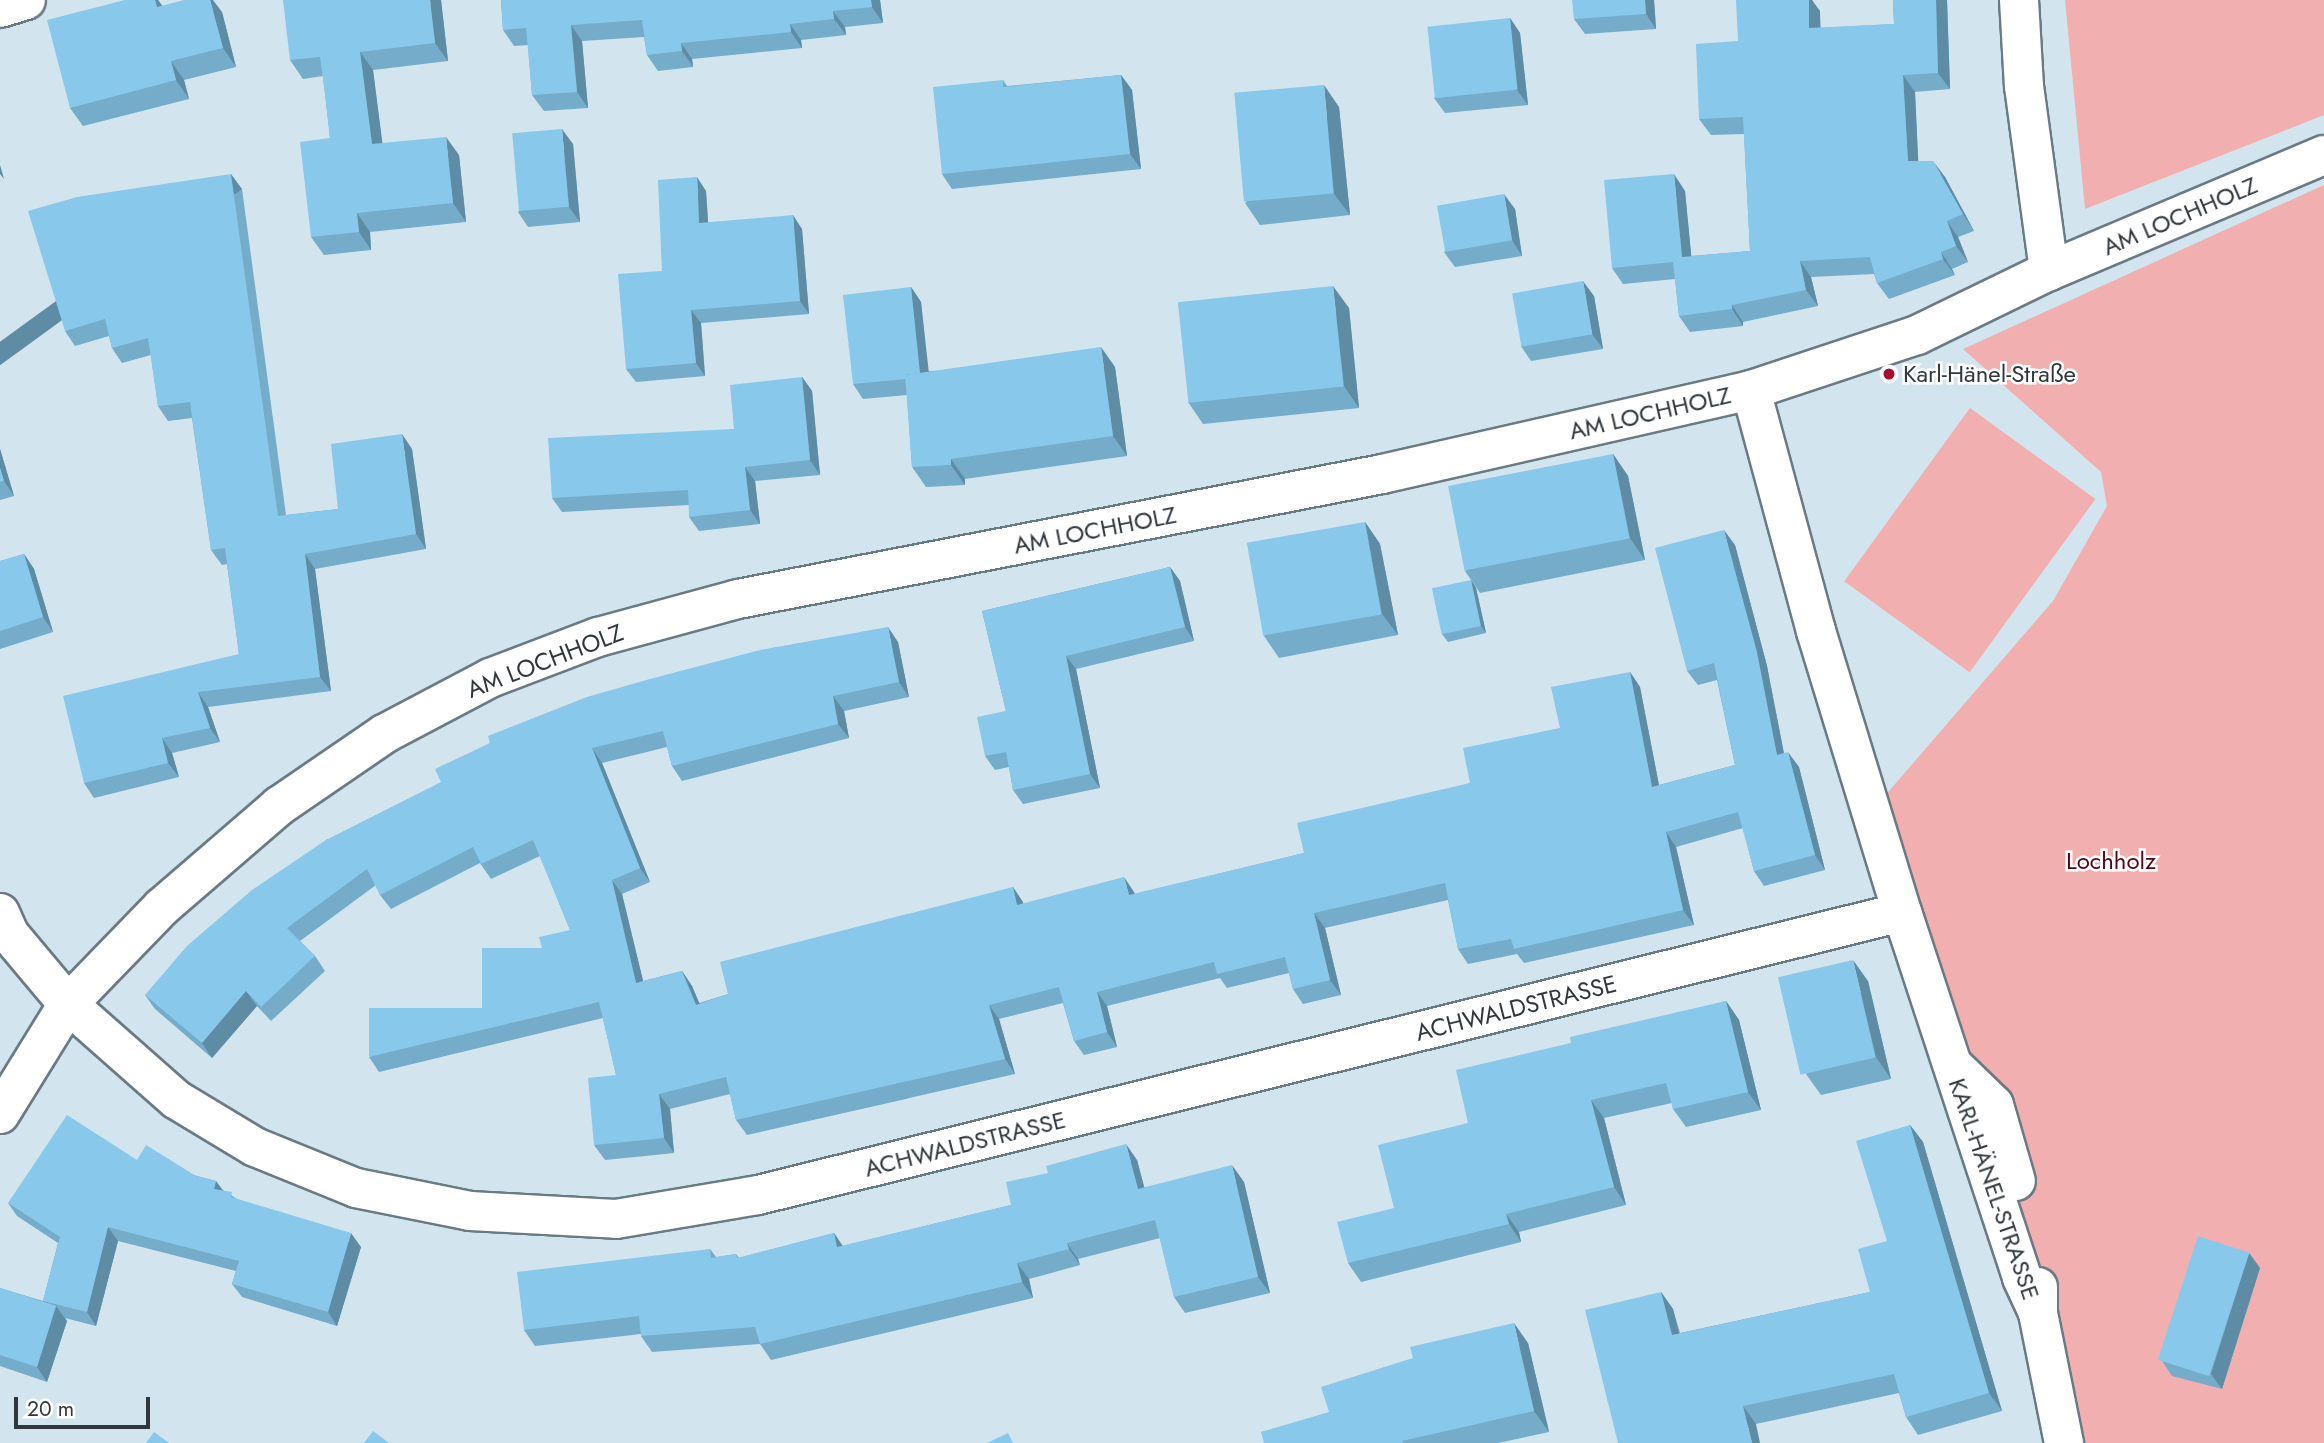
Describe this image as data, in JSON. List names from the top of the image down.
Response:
{
  "streets": {
    "street": ["AM LOCHHOLZ", "ACHWALDSTRASSE", "KARL-HÄNEL-STRASSE"]
  },
  "crossings": [
    ["AM LOCHHOLZ", "ACHWALDSTRASSE"],
    ["AM LOCHHOLZ", "KARL-HÄNEL-STRASSE"],
    ["ACHWALDSTRASSE", "KARL-HÄNEL-STRASSE"]
  ],
  "parks": ["Lochholz"],
  "places": ["Karl-Hänel-Straße"],
  "scale_bar": "20 m"
}
